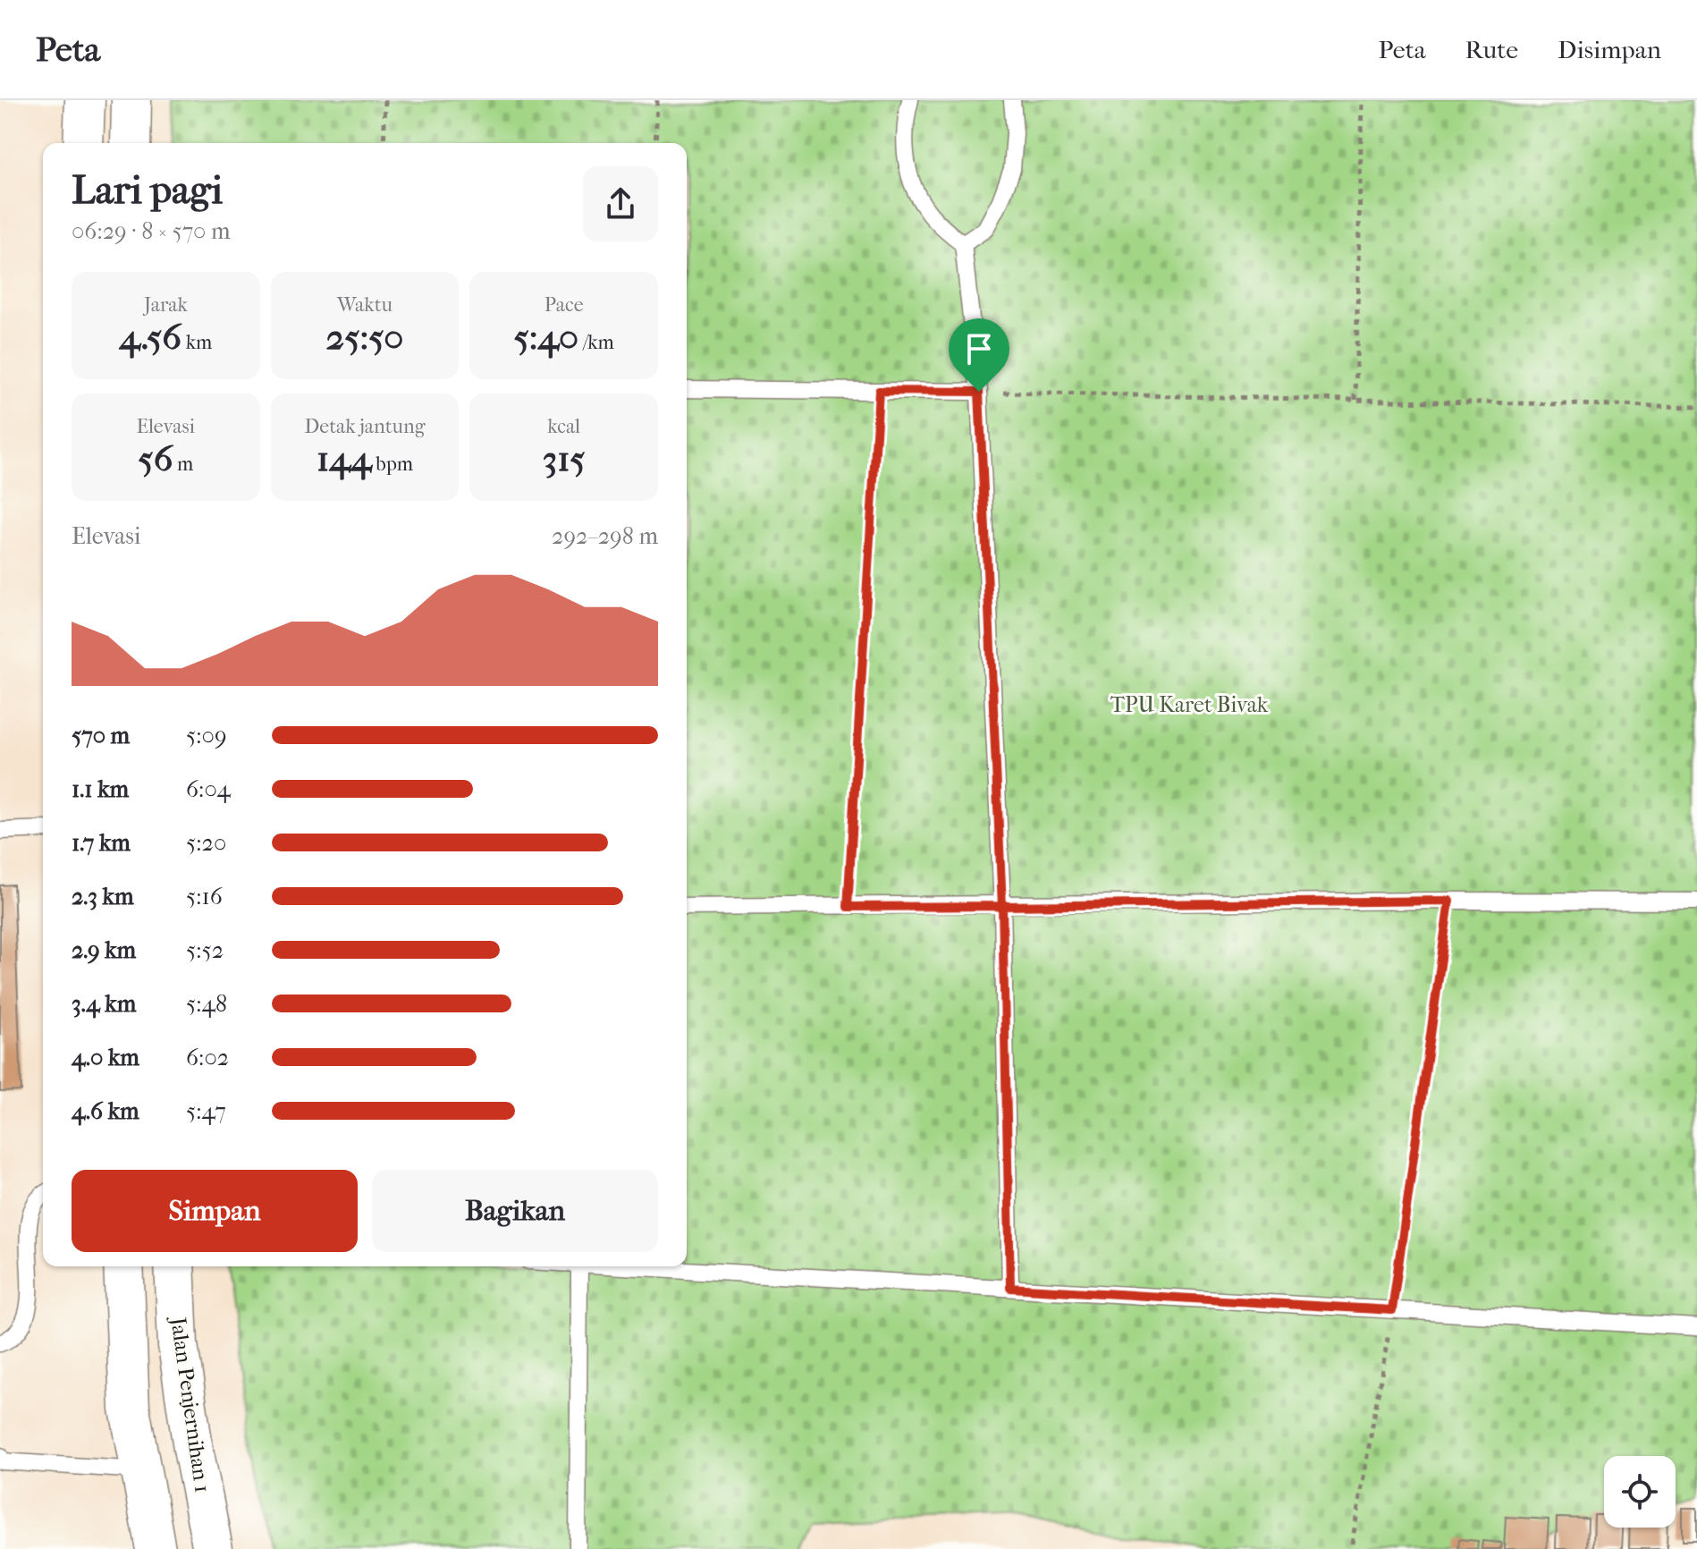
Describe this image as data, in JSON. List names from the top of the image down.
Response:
{
  "streets": {
    "main road": ["Jalan Penjernihan 1"]
  },
  "parks": ["TPU Karet Bivak"],
  "page": {
    "header": "Peta",
    "nav": ["Peta", "Rute", "Disimpan"],
    "heading": ["Lari pagi", "06:29 · 8 × 570 m"],
    "stats": [
      ["Jarak", "4.56 km"],
      ["Waktu", "25:50"],
      ["Pace", "5:40 /km"],
      ["Elevasi", "56 m"],
      ["Detak jantung", "144 bpm"],
      ["kcal", "315"]
    ],
    "chart": ["Elevasi", "292–298 m"],
    "list": [
      {
        "name": "570 m",
        "note": "5:09"
      },
      {
        "name": "1.1 km",
        "note": "6:04"
      },
      {
        "name": "1.7 km",
        "note": "5:20"
      },
      {
        "name": "2.3 km",
        "note": "5:16"
      },
      {
        "name": "2.9 km",
        "note": "5:52"
      },
      {
        "name": "3.4 km",
        "note": "5:48"
      },
      {
        "name": "4.0 km",
        "note": "6:02"
      },
      {
        "name": "4.6 km",
        "note": "5:47"
      }
    ],
    "buttons": ["Simpan", "Bagikan"]
  }
}
